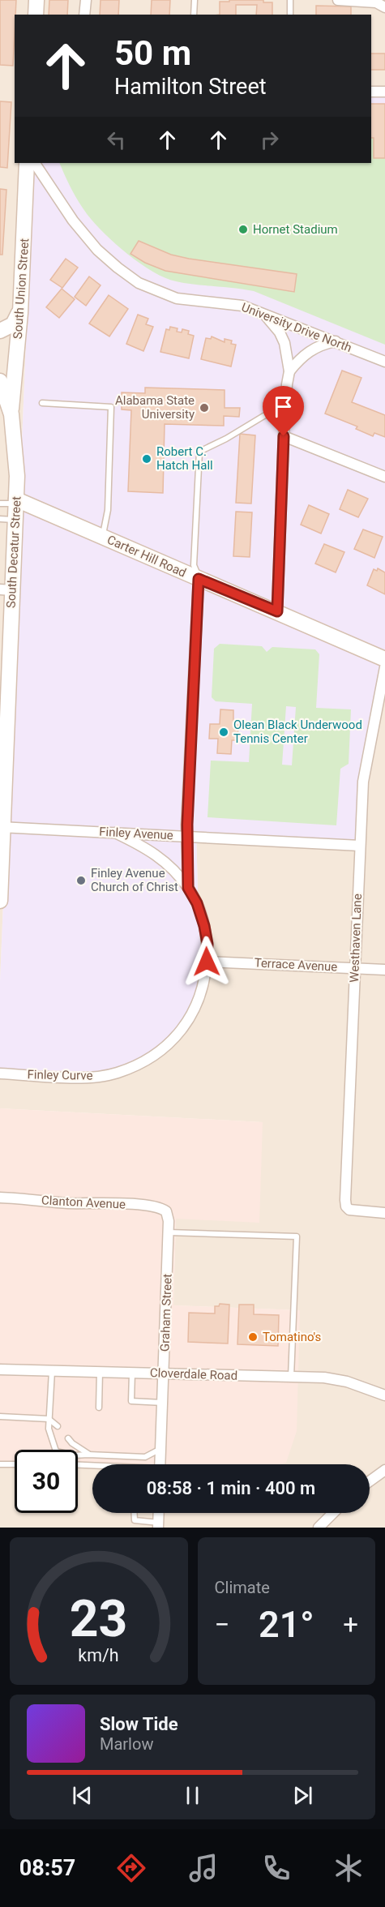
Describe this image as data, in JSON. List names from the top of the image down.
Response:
{
  "streets": {
    "main road": ["South Union Street", "South Decatur Street", "Carter Hill Road"],
    "street": [
      "University Drive North",
      "Finley Avenue",
      "Westhaven Lane",
      "Terrace Avenue",
      "Finley Curve",
      "Clanton Avenue",
      "Graham Street",
      "Cloverdale Road"
    ]
  },
  "crossings": [
    ["South Union Street", "South Decatur Street"],
    ["South Decatur Street", "Carter Hill Road"],
    ["South Decatur Street", "Finley Avenue"],
    ["Finley Avenue", "Westhaven Lane"],
    ["Finley Avenue", "Finley Curve"],
    ["Westhaven Lane", "Terrace Avenue"],
    ["Terrace Avenue", "Finley Curve"],
    ["Clanton Avenue", "Graham Street"],
    ["Graham Street", "Cloverdale Road"]
  ],
  "places": [
    "Hornet Stadium",
    "Alabama State University",
    "Robert C. Hatch Hall",
    "Olean Black Underwood Tennis Center",
    "Finley Avenue Church of Christ",
    "Tomatino's"
  ],
  "page": {
    "turn": ["50 m", "Hamilton Street"],
    "limit": "30",
    "trip": "08:58 · 1 min · 400 m",
    "tile": "Climate",
    "heat": ["−", "21°", "+"],
    "song": ["Slow Tide", "Marlow"],
    "tabs": "08:57",
    "gauge": ["23", "km/h"]
  }
}
